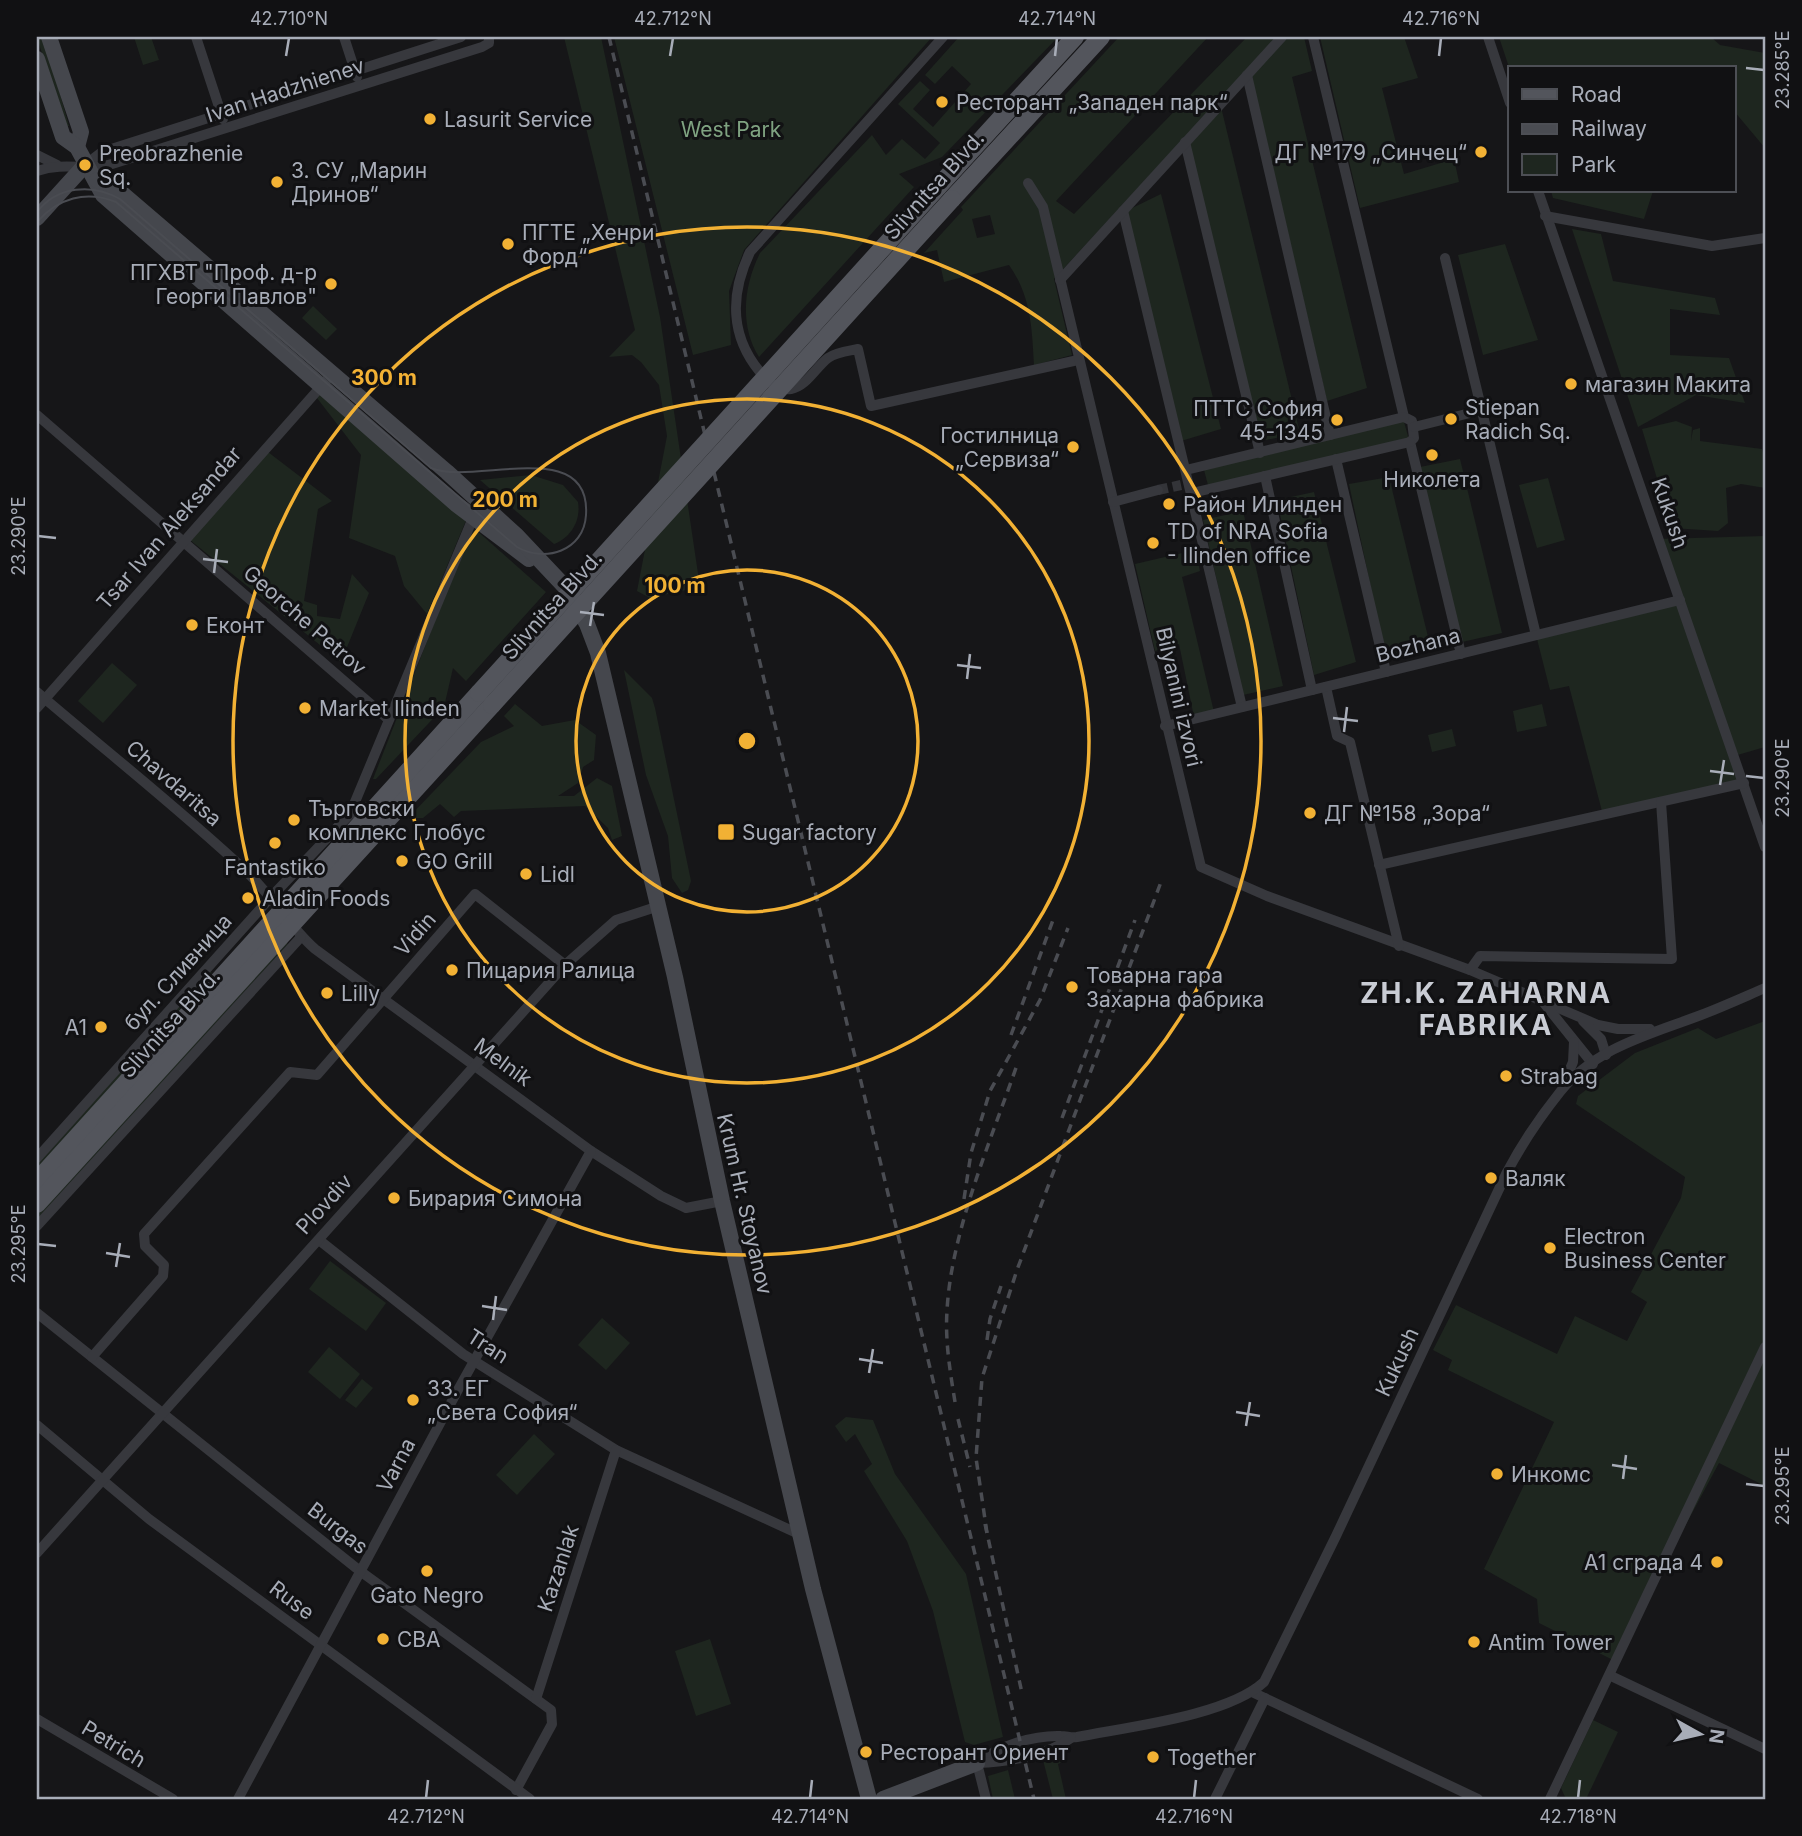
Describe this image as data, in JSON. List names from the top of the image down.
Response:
{
  "streets": {
    "main road": ["Slivnitsa Blvd."],
    "street": [
      "Ivan Hadzhienev",
      "Kukush",
      "Tsar Ivan Aleksandar",
      "Georche Petrov",
      "Bozhana",
      "Bilyanini izvori",
      "Chavdaritsa",
      "Vidin",
      "бул. Сливница",
      "Melnik",
      "Plovdiv",
      "Krum Hr. Stoyanov",
      "Tran",
      "Varna",
      "Burgas",
      "Kazanlak",
      "Ruse",
      "Petrich"
    ]
  },
  "crossings": [
    ["Slivnitsa Blvd.", "Chavdaritsa"],
    ["Slivnitsa Blvd.", "бул. Сливница"],
    ["Slivnitsa Blvd.", "Melnik"],
    ["Kukush", "Bozhana"],
    ["Kukush", "Bilyanini izvori"],
    ["Tsar Ivan Aleksandar", "Georche Petrov"],
    ["Tsar Ivan Aleksandar", "Chavdaritsa"],
    ["Bozhana", "Bilyanini izvori"],
    ["Chavdaritsa", "бул. Сливница"],
    ["Chavdaritsa", "Melnik"],
    ["Vidin", "Melnik"],
    ["Vidin", "Plovdiv"],
    ["Vidin", "Burgas"],
    ["бул. Сливница", "Melnik"],
    ["Melnik", "Plovdiv"],
    ["Melnik", "Krum Hr. Stoyanov"],
    ["Melnik", "Varna"],
    ["Plovdiv", "Krum Hr. Stoyanov"],
    ["Plovdiv", "Tran"],
    ["Plovdiv", "Burgas"],
    ["Plovdiv", "Ruse"],
    ["Krum Hr. Stoyanov", "Tran"],
    ["Tran", "Varna"],
    ["Tran", "Kazanlak"],
    ["Varna", "Burgas"],
    ["Varna", "Ruse"],
    ["Burgas", "Kazanlak"],
    ["Burgas", "Ruse"]
  ],
  "districts": ["ZH.K. ZAHARNA FABRIKA"],
  "parks": ["West Park"],
  "places": {
    "other": [
      "Ресторант „Западен парк“",
      "Lasurit Service",
      "ДГ №179 „Синчец“",
      "Preobrazhenie Sq.",
      "3. СУ „Марин Дринов“",
      "ПГТЕ „Хенри Форд“",
      "ПГХВТ \"Проф. д-р Георги Павлов\"",
      "магазин Макита",
      "Stiepan Radich Sq.",
      "ПТТС София 45-1345",
      "Гостилница „Сервиза“",
      "Николета",
      "Район Илинден",
      "TD of NRA Sofia - Ilinden office",
      "Еконт",
      "Market Ilinden",
      "ДГ №158 „Зора“",
      "Търговски комплекс Глобус",
      "Fantastiko",
      "GO Grill",
      "Lidl",
      "Aladin Foods",
      "Пицария Ралица",
      "Товарна гара Захарна фабрика",
      "Lilly",
      "A1",
      "Strabag",
      "Валяк",
      "Бирария Симона",
      "Electron Business Center",
      "33. ЕГ „Света София“",
      "Инкомс",
      "А1 сграда 4",
      "Gato Negro",
      "CBA",
      "Antim Tower",
      "Ресторант Ориент",
      "Together"
    ],
    "transit": ["Sugar factory"]
  },
  "legend": ["Road", "Railway", "Park"],
  "north": "right",
  "coordinates": [
    "42.710°N",
    "42.712°N",
    "42.714°N",
    "42.716°N",
    "23.285°E",
    "23.290°E",
    "23.295°E",
    "42.718°N"
  ],
  "rings": ["300 m", "200 m", "100 m"]
}
